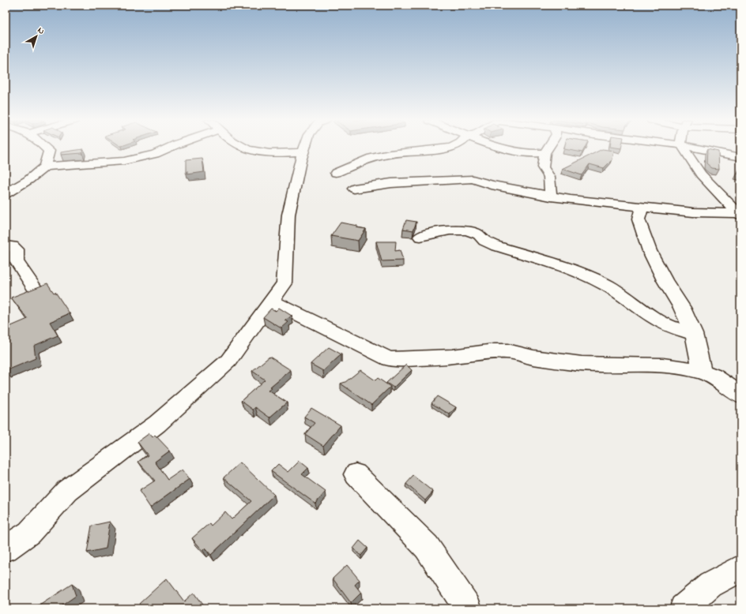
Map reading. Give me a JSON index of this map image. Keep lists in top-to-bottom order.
{
  "north": "top right"
}
